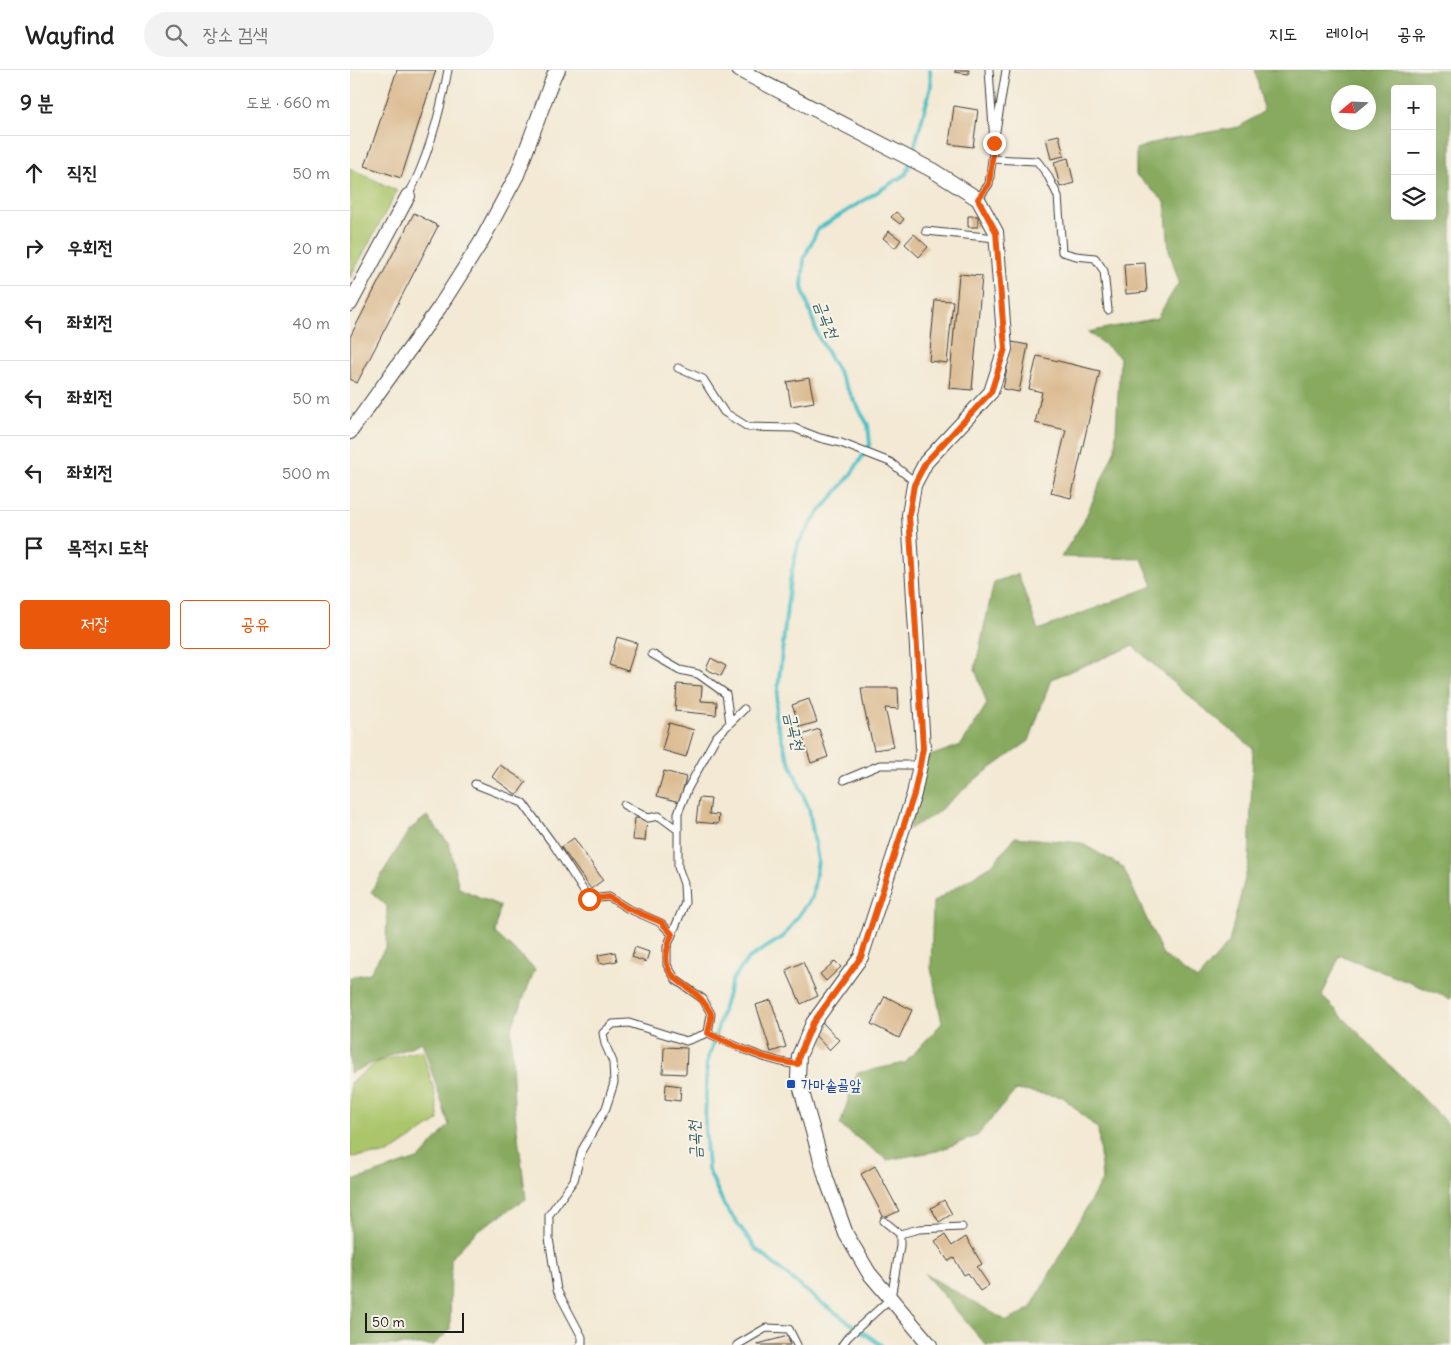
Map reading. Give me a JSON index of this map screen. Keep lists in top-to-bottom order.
{
  "water": ["금곡천"],
  "places": {
    "transit": ["가마솥골앞"]
  },
  "scale_bar": "50 m",
  "north": "left",
  "page": {
    "header": "Wayfind",
    "search": "장소 검색",
    "nav": ["지도", "레이어", "공유"],
    "heading": ["9 분", "도보 · 660 m"],
    "map_buttons": ["+", "−"],
    "list": [
      ["직진", "50 m"],
      ["우회전", "20 m"],
      ["좌회전", "40 m"],
      ["좌회전", "50 m"],
      ["좌회전", "500 m"],
      "목적지 도착"
    ],
    "buttons": ["저장", "공유"],
    "scale": "50 m"
  }
}
